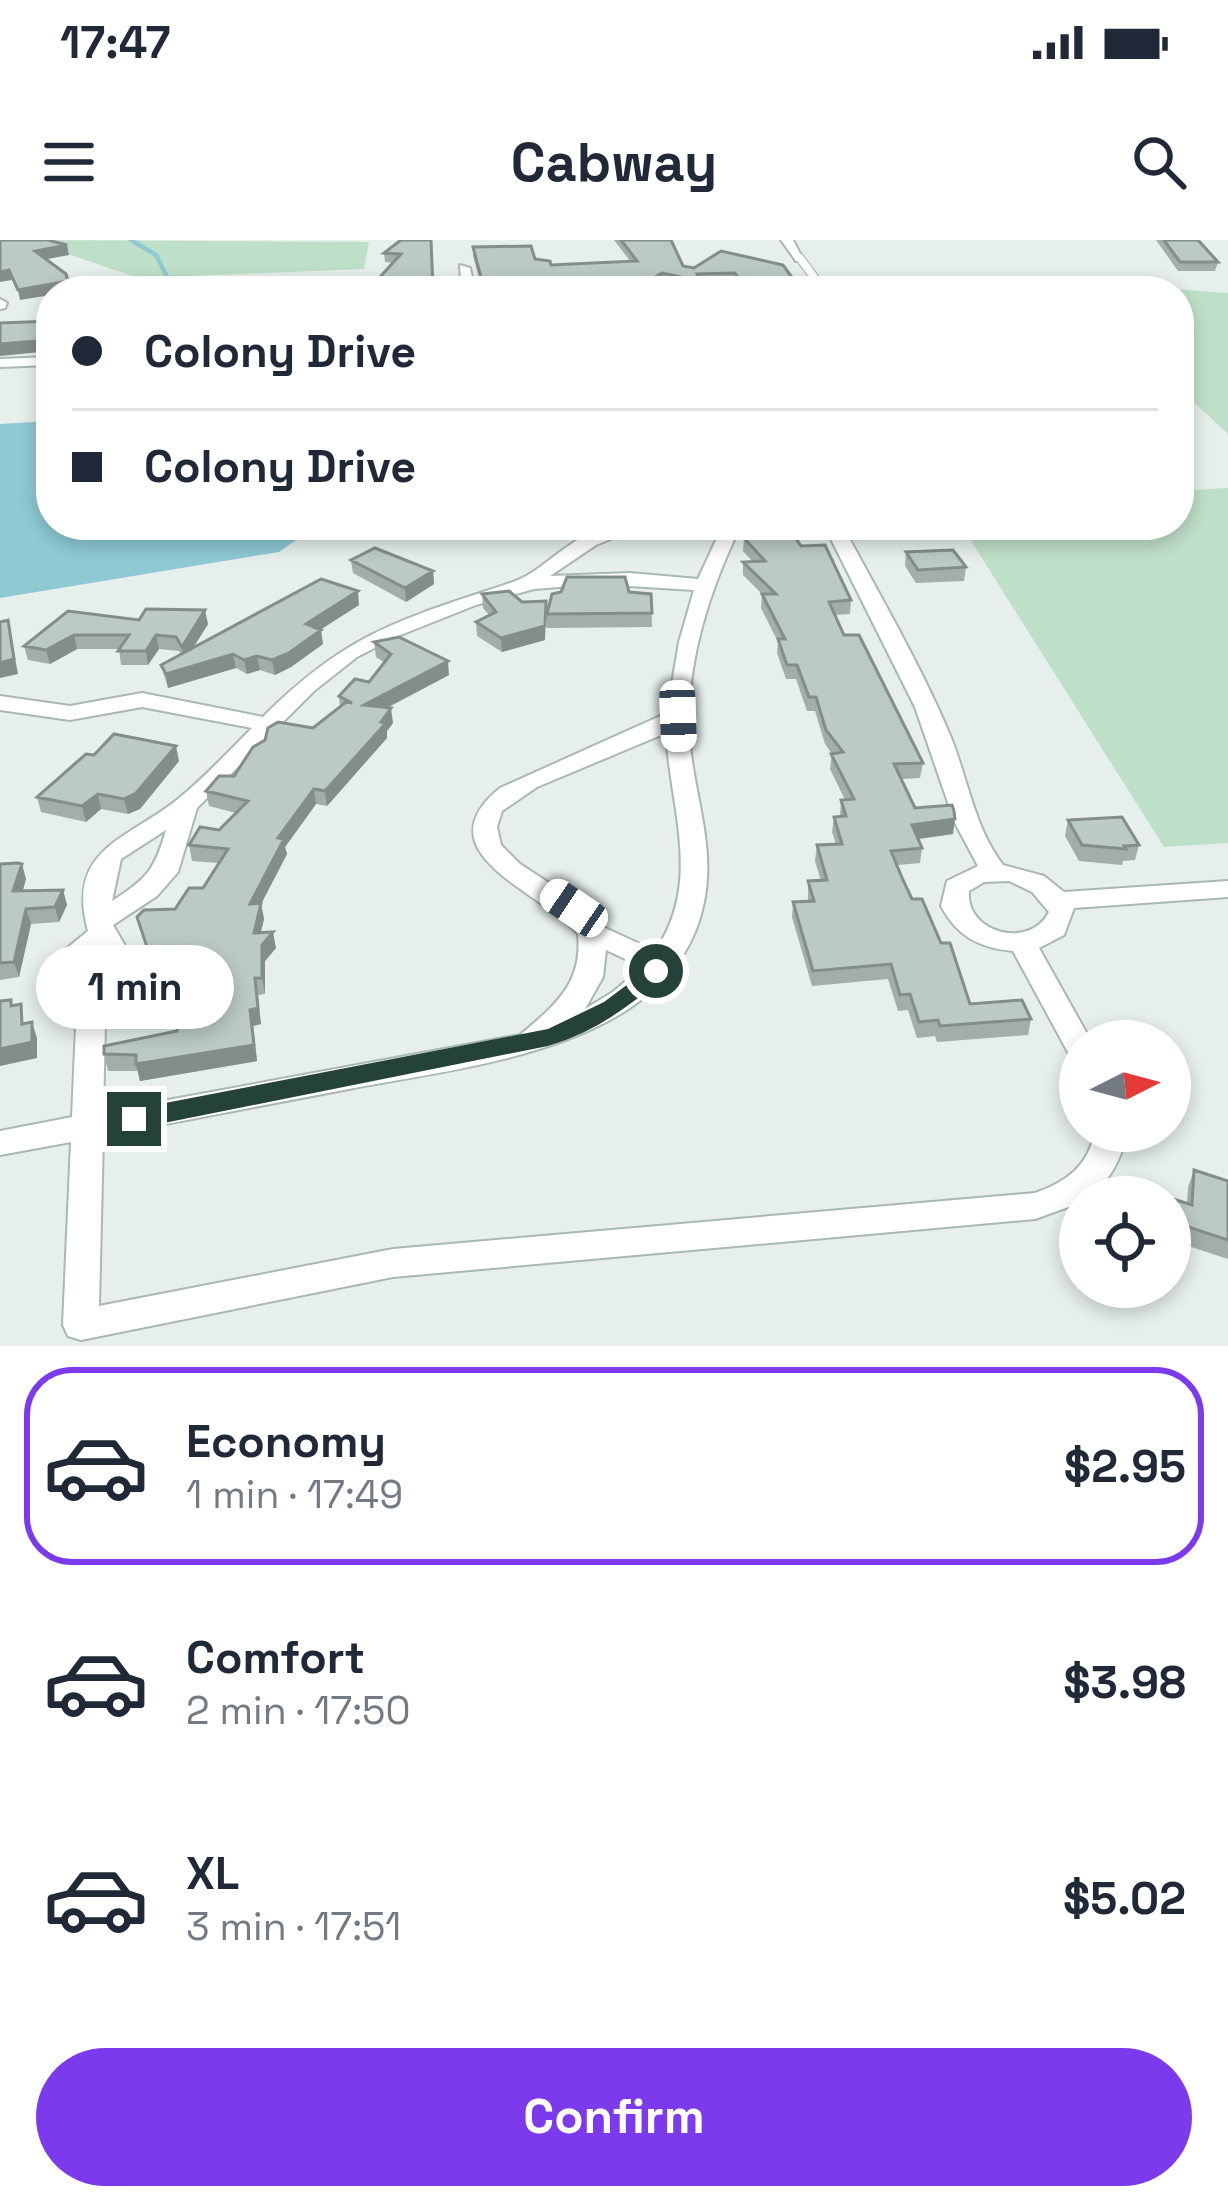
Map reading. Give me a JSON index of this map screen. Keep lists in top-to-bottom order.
{
  "north": "right",
  "page": {
    "status": "17:47",
    "header": "Cabway",
    "banner": ["Colony Drive", "Colony Drive"],
    "bubble": "1 min",
    "list": [
      {
        "name": "Economy",
        "note": "1 min · 17:49",
        "value": "$2.95"
      },
      {
        "name": "Comfort",
        "note": "2 min · 17:50",
        "value": "$3.98"
      },
      {
        "name": "XL",
        "note": "3 min · 17:51",
        "value": "$5.02"
      }
    ],
    "buttons": "Confirm"
  }
}
